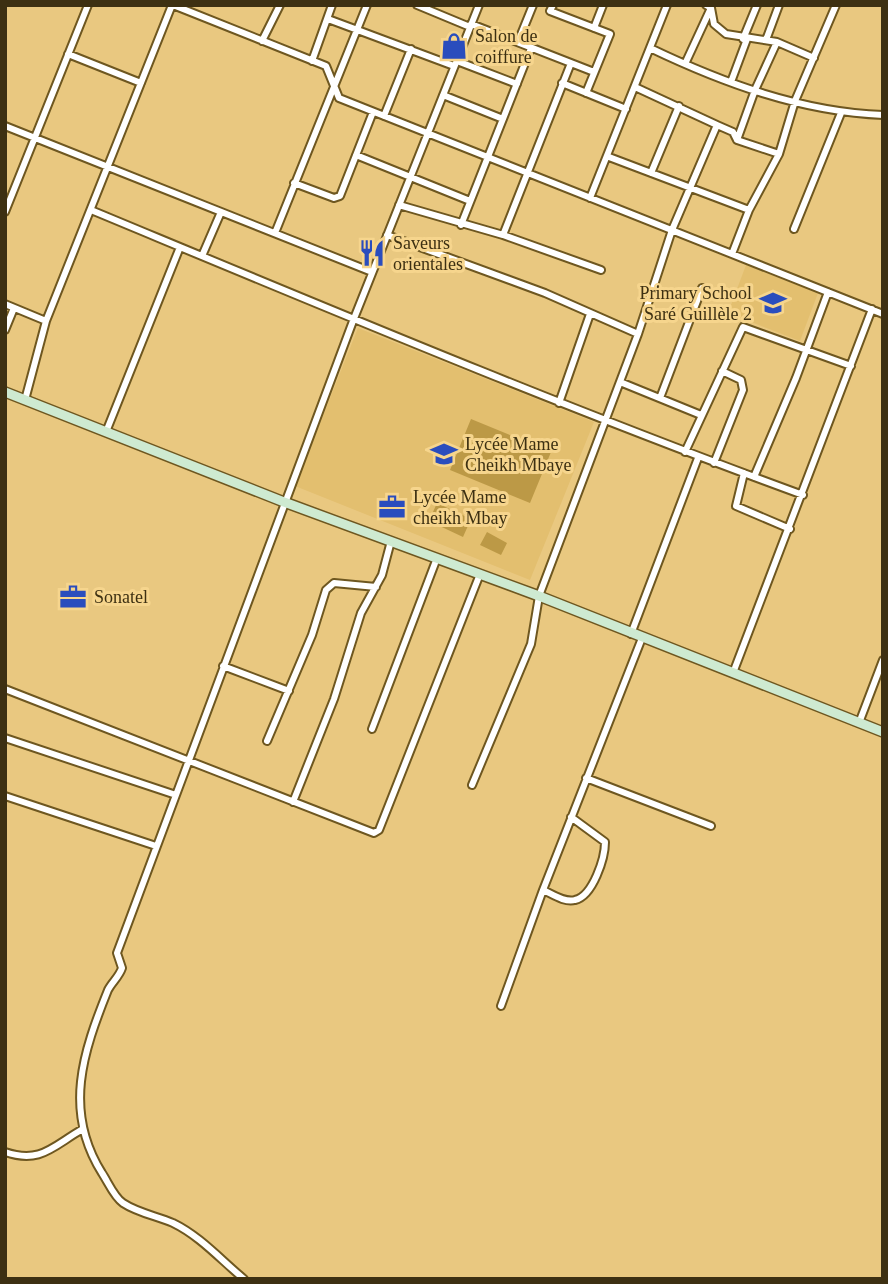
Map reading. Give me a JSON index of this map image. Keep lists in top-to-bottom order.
{
  "places": {
    "shop": ["Salon de coiffure"],
    "restaurant": ["Saveurs orientales"],
    "school or university": ["Primary School Saré Guillèle 2", "Lycée Mame Cheikh Mbaye"],
    "office": ["Lycée Mame cheikh Mbay", "Sonatel"]
  }
}
